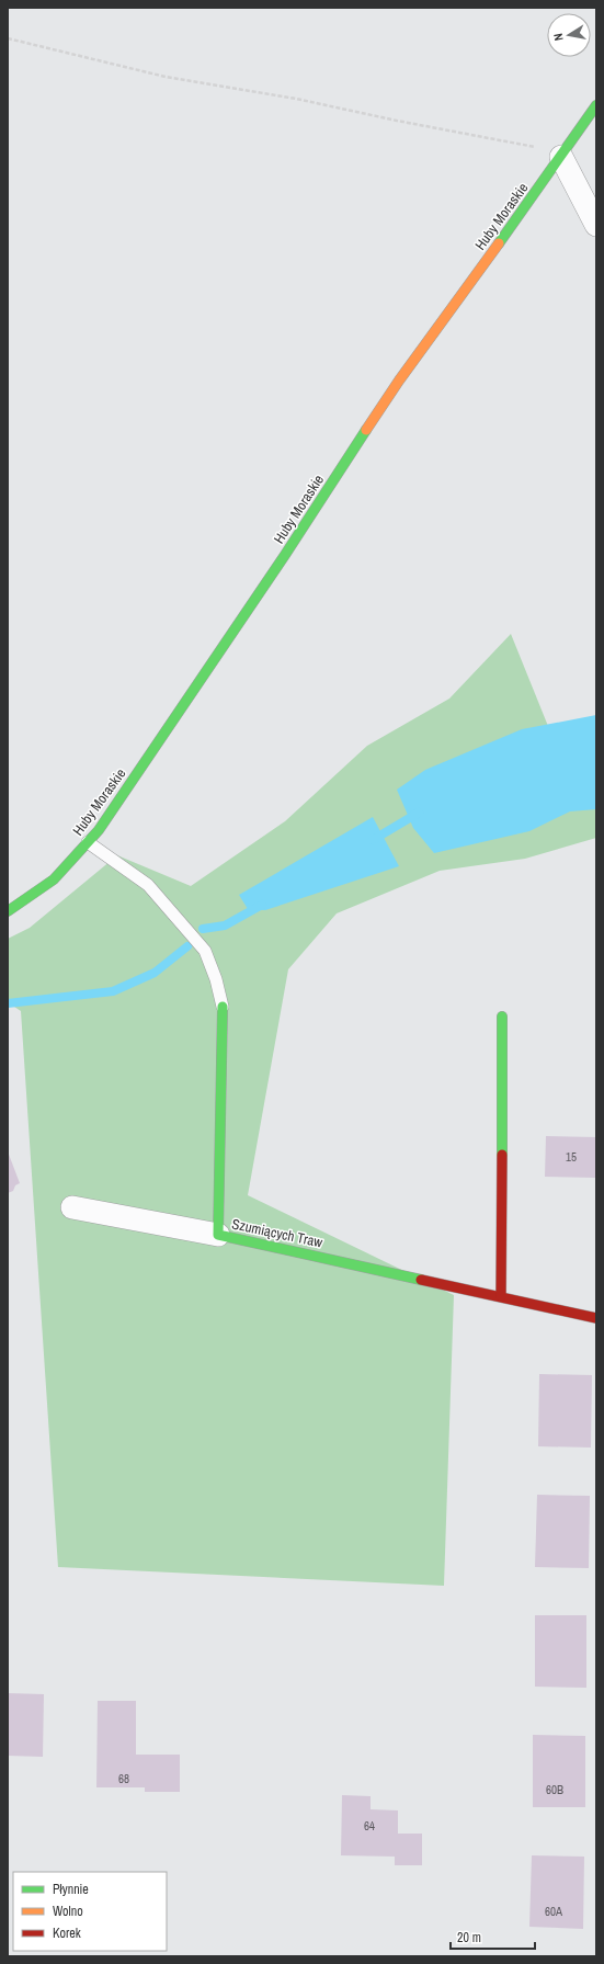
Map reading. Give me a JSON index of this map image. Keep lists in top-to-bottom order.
{
  "streets": {
    "street": ["Huby Moraskie", "Szumiących Traw"]
  },
  "house_numbers": [
    "15",
    "68",
    "60B",
    "64",
    "60A"
  ],
  "legend": ["Płynnie", "Wolno", "Korek"],
  "scale_bar": "20 m",
  "north": "left"
}
